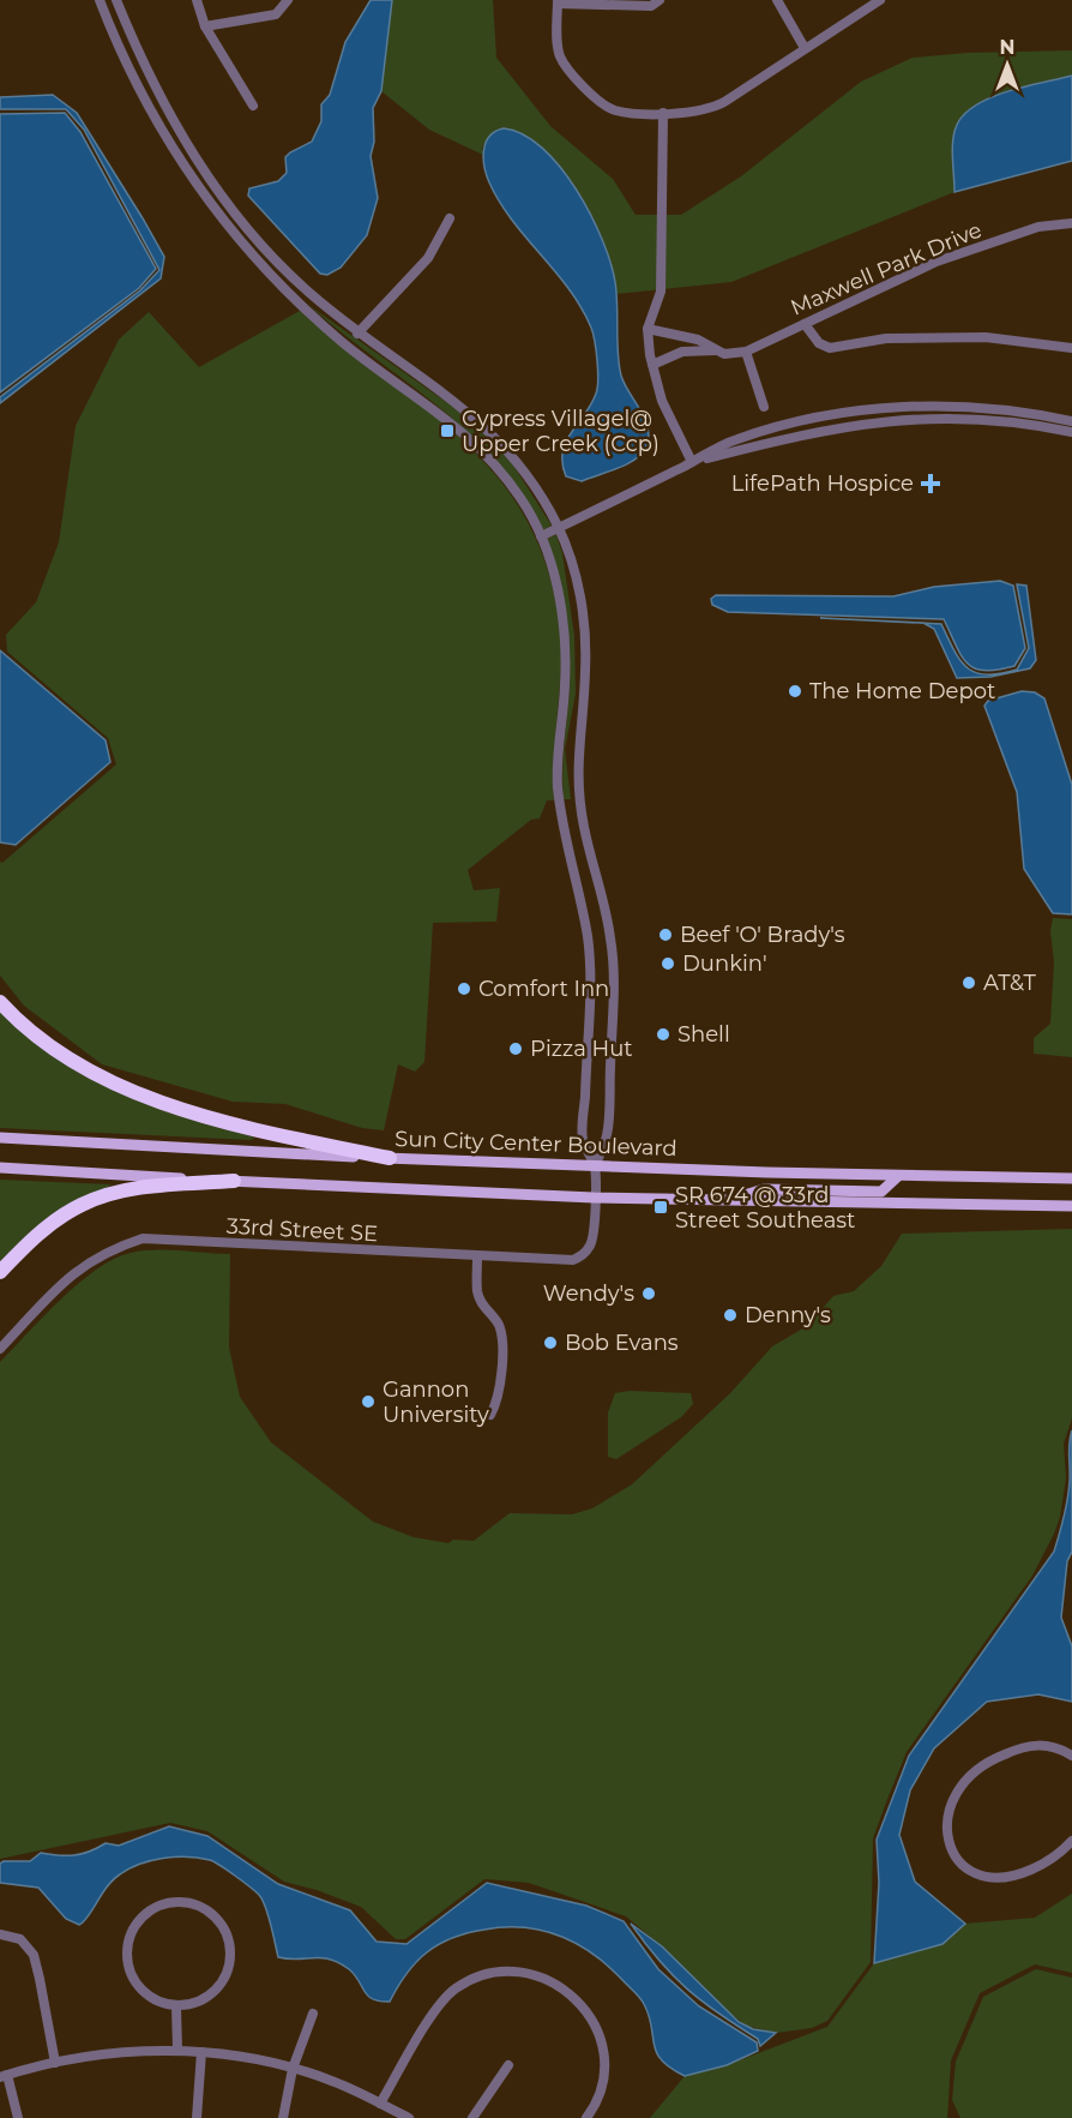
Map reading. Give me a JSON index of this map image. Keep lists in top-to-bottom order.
{
  "streets": {
    "main road": ["Sun City Center Boulevard"],
    "street": ["Maxwell Park Drive", "33rd Street SE"]
  },
  "crossings": [
    ["Sun City Center Boulevard", "33rd Street SE"]
  ],
  "places": {
    "transit": ["Cypress Villagel@ Upper Creek (Ccp)", "SR 674 @ 33rd Street Southeast"],
    "health": ["LifePath Hospice"],
    "other": [
      "The Home Depot",
      "Beef 'O' Brady's",
      "Dunkin'",
      "AT&T",
      "Comfort Inn",
      "Shell",
      "Pizza Hut",
      "Wendy's",
      "Denny's",
      "Bob Evans",
      "Gannon University"
    ]
  },
  "north": "top"
}
